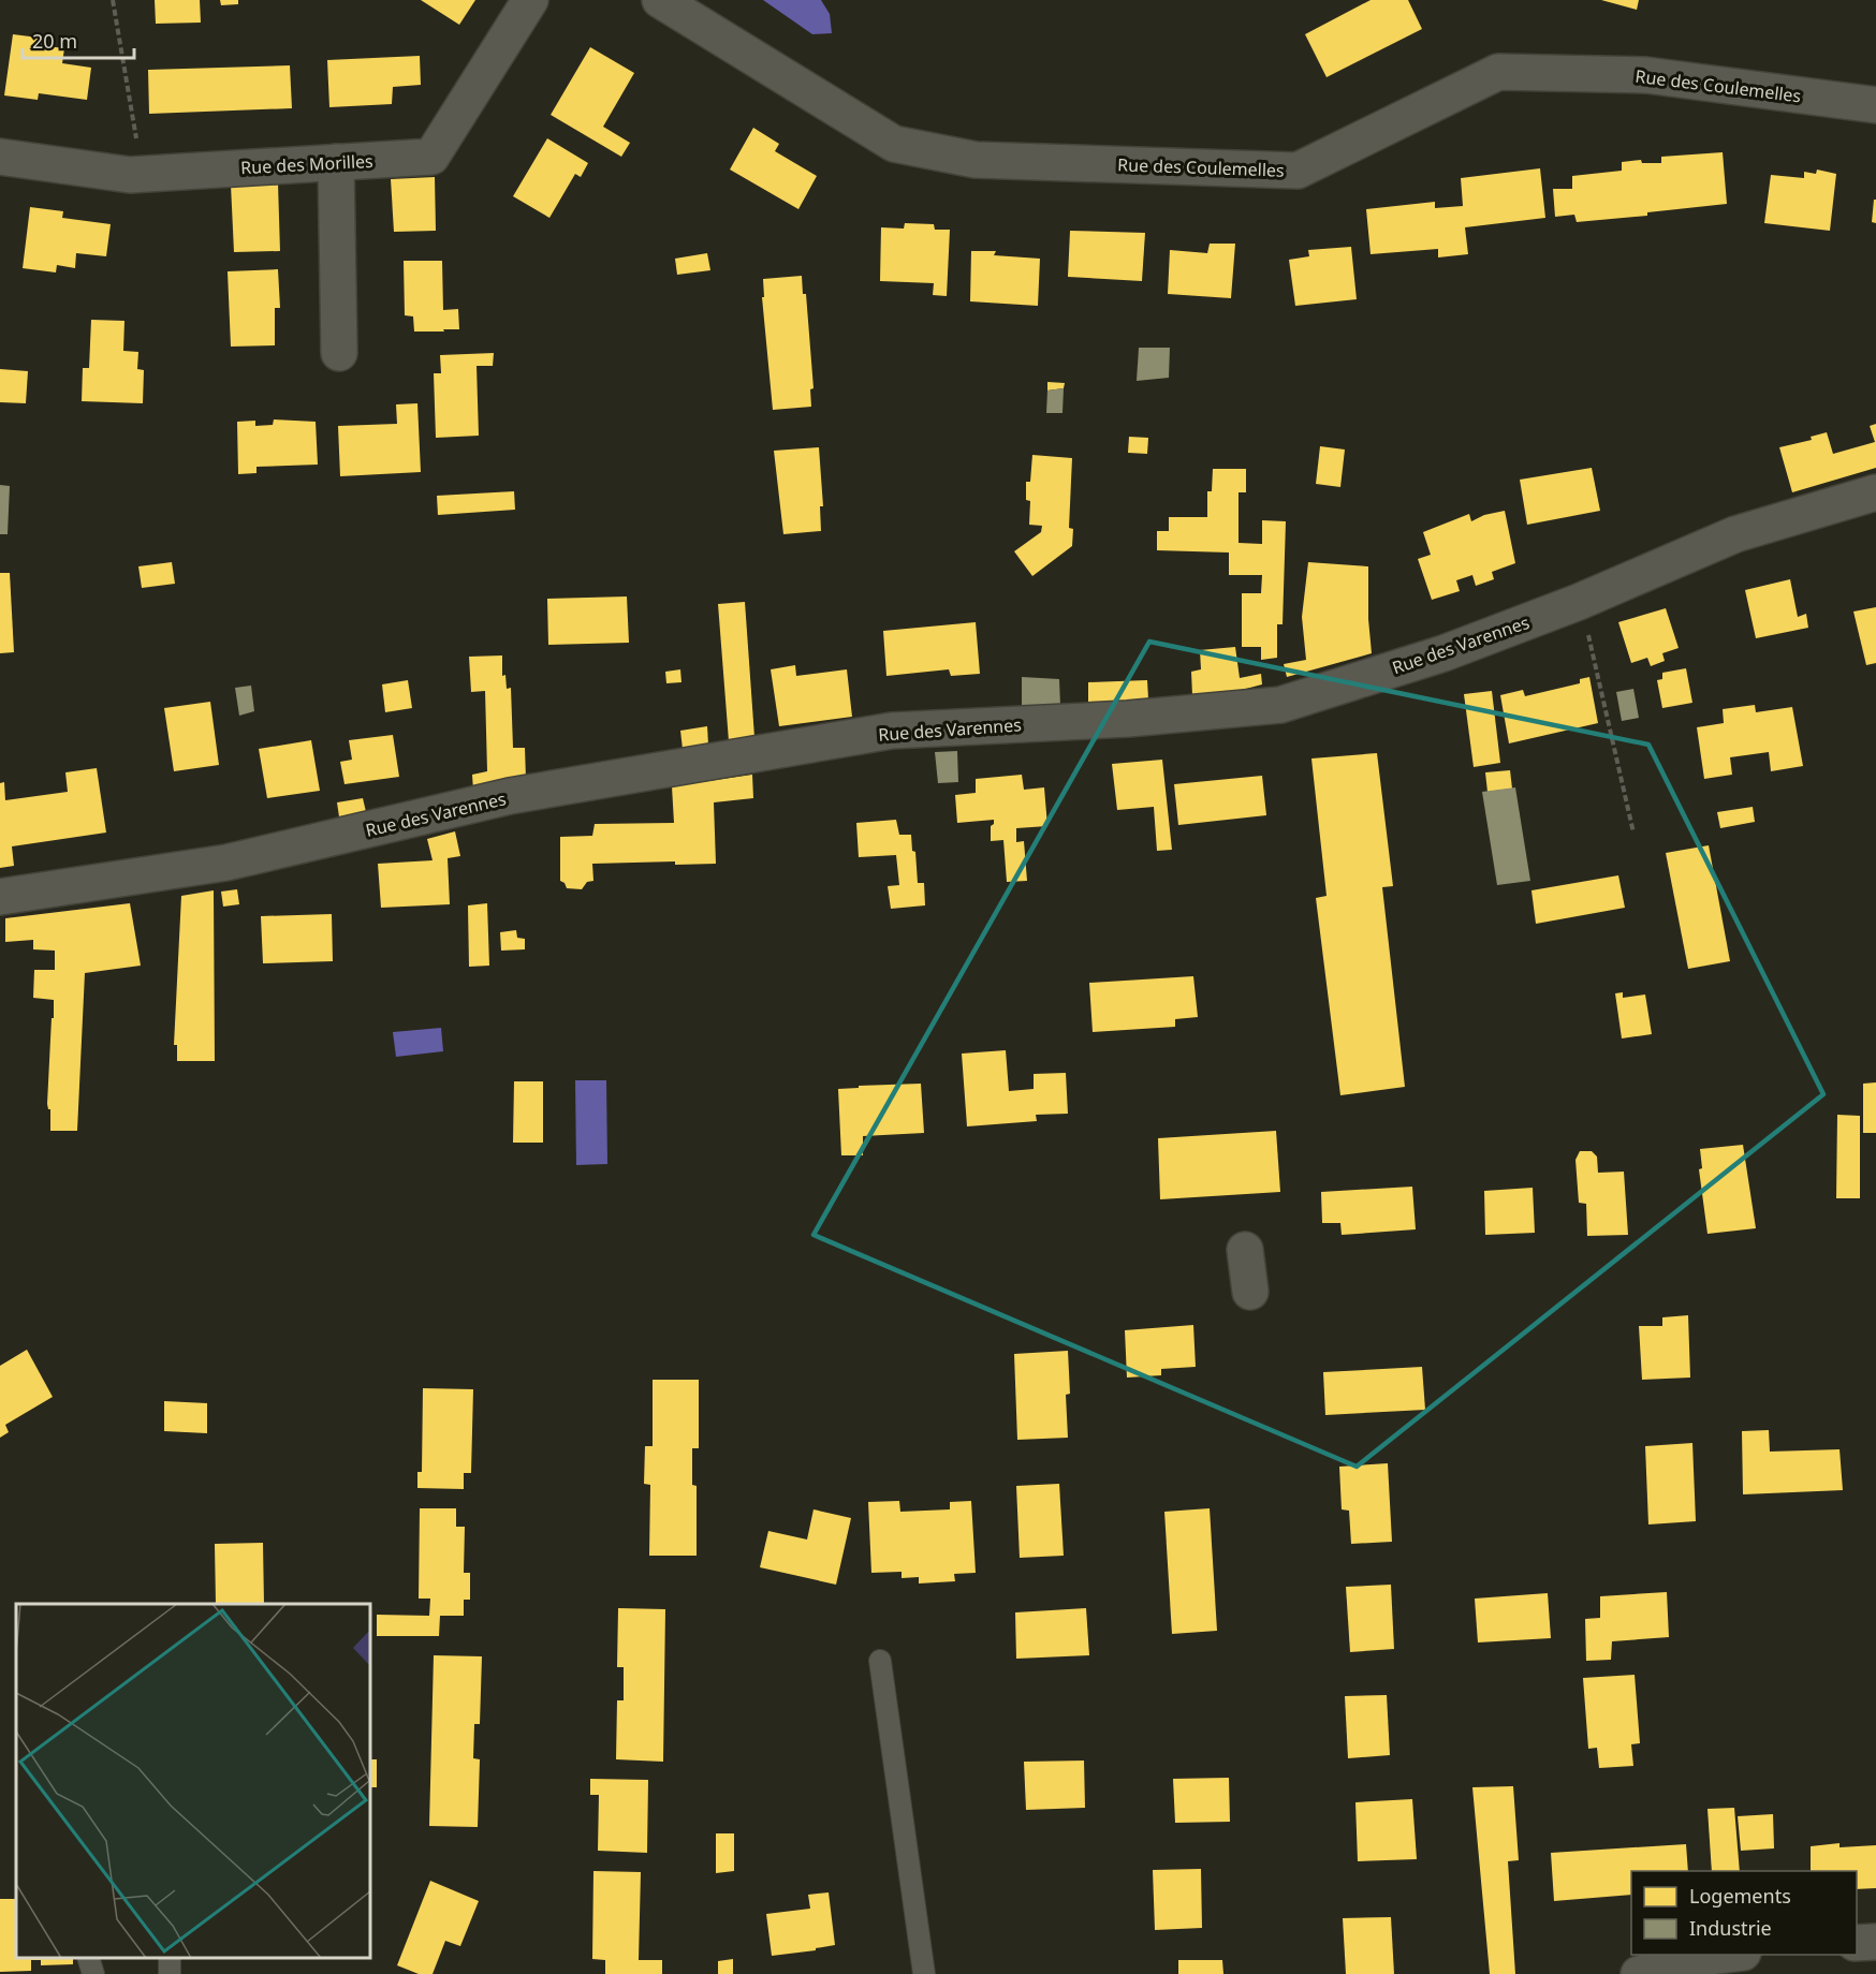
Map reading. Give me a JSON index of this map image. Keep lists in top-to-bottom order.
{
  "streets": {
    "street": ["Rue des Coulemelles", "Rue des Morilles", "Rue des Varennes"]
  },
  "legend": ["Logements", "Industrie"],
  "scale_bar": "20 m"
}
